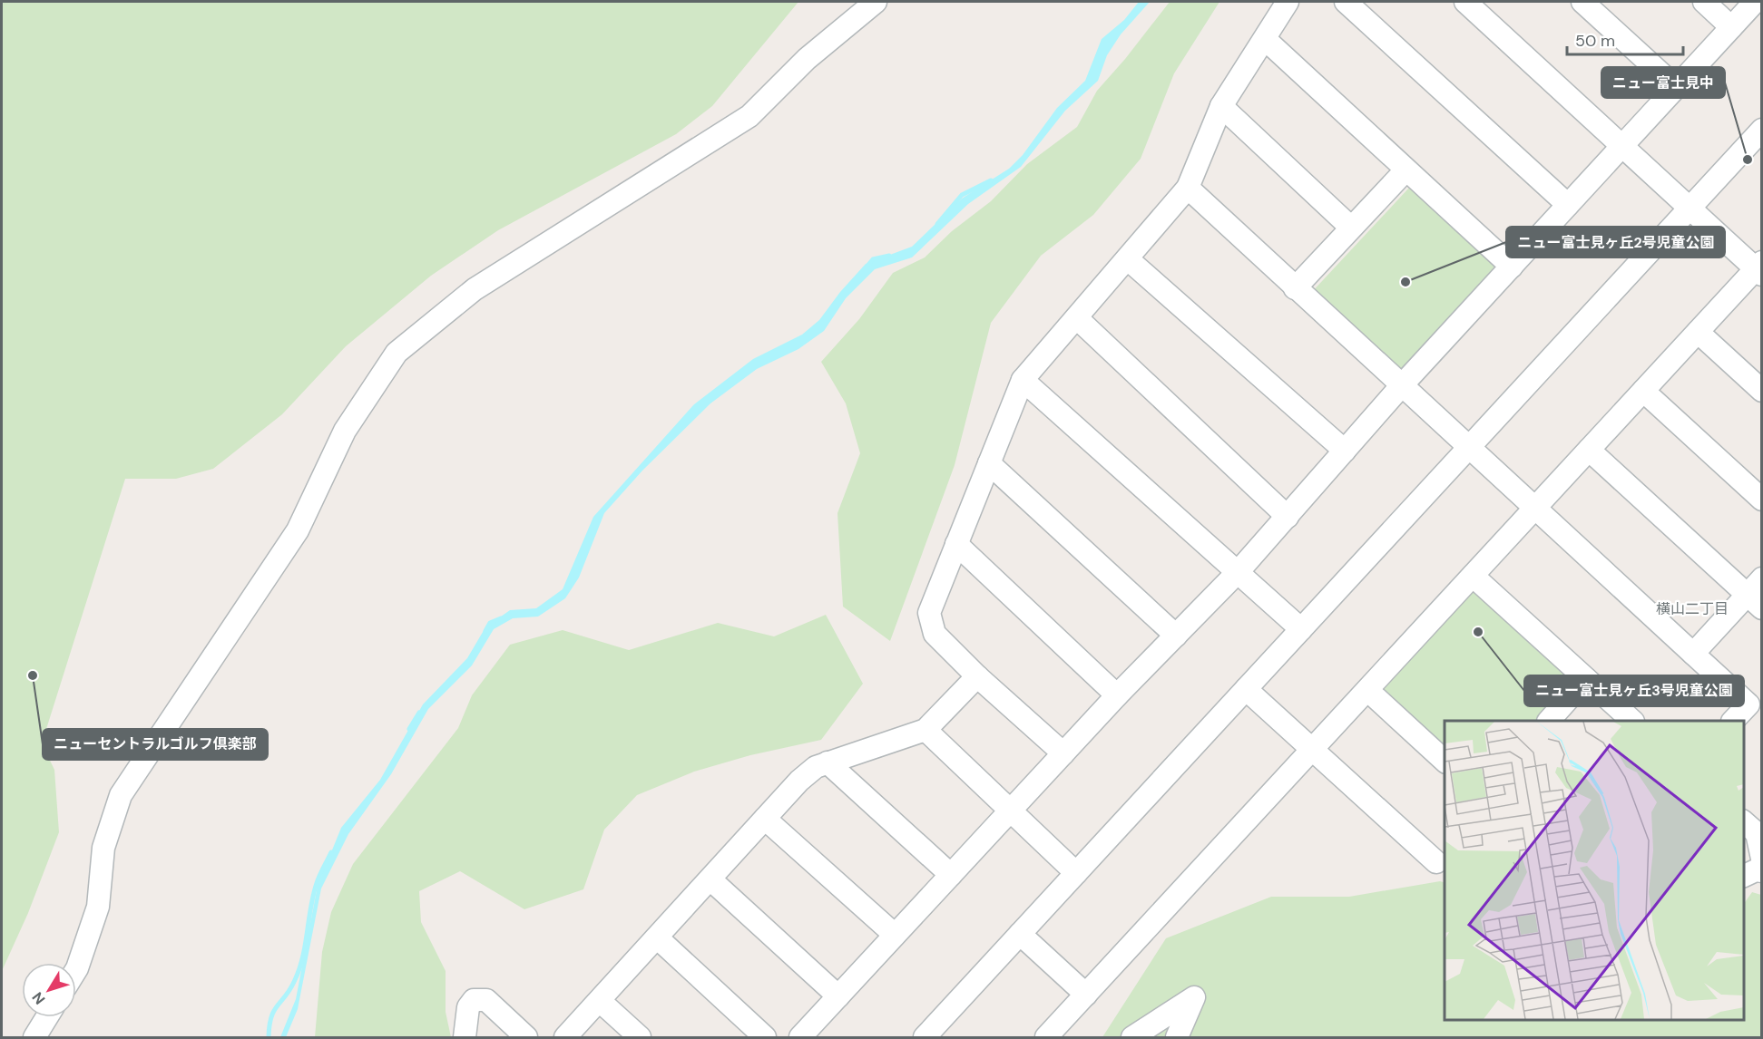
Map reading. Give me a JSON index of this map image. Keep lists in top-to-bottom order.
{
  "districts": ["横山二丁目"],
  "places": [
    "ニュー富士見中",
    "ニュー富士見ヶ丘2号児童公園",
    "ニュー富士見ヶ丘3号児童公園",
    "ニューセントラルゴルフ倶楽部"
  ],
  "scale_bar": "50 m",
  "north": "bottom left"
}
